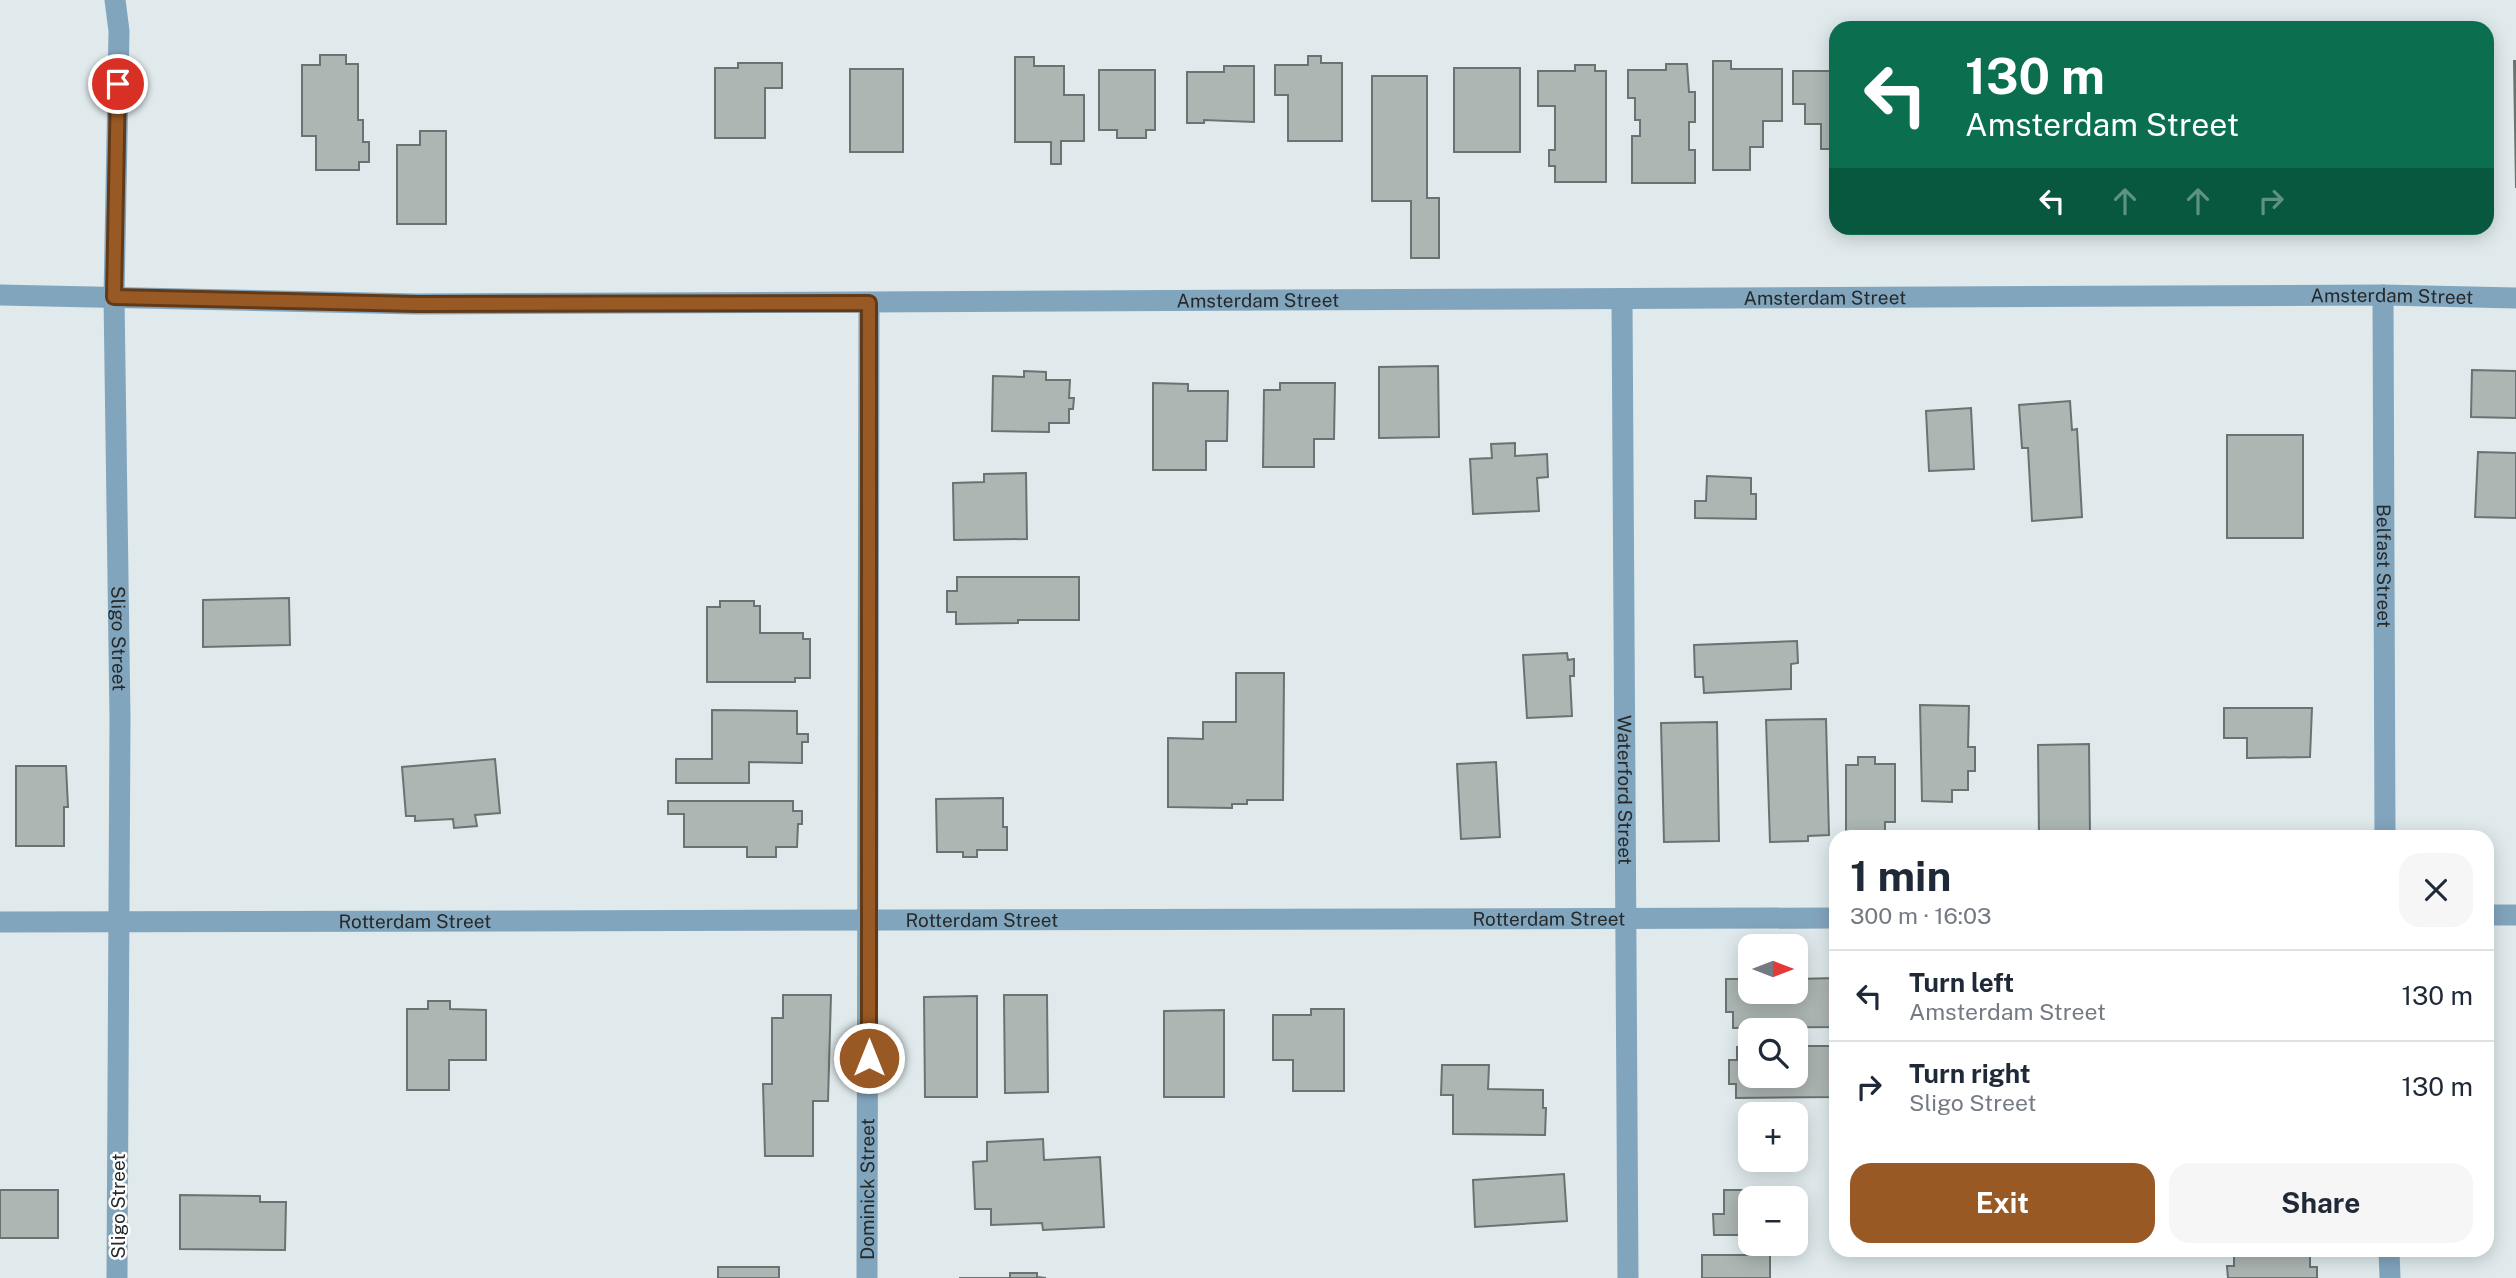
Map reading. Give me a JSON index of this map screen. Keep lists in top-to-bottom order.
{
  "streets": {
    "street": [
      "Amsterdam Street",
      "Belfast Street",
      "Sligo Street",
      "Waterford Street",
      "Rotterdam Street",
      "Dominick Street"
    ]
  },
  "crossings": [
    ["Amsterdam Street", "Belfast Street"],
    ["Amsterdam Street", "Sligo Street"],
    ["Amsterdam Street", "Waterford Street"],
    ["Amsterdam Street", "Dominick Street"],
    ["Sligo Street", "Rotterdam Street"],
    ["Waterford Street", "Rotterdam Street"],
    ["Rotterdam Street", "Dominick Street"]
  ],
  "north": "right",
  "page": {
    "turn": ["130 m", "Amsterdam Street"],
    "heading": ["1 min", "300 m · 16:03"],
    "map_buttons": ["+", "−"],
    "list": [
      {
        "name": "Turn left",
        "note": "Amsterdam Street",
        "value": "130 m"
      },
      {
        "name": "Turn right",
        "note": "Sligo Street",
        "value": "130 m"
      }
    ],
    "buttons": ["Exit", "Share"]
  }
}
